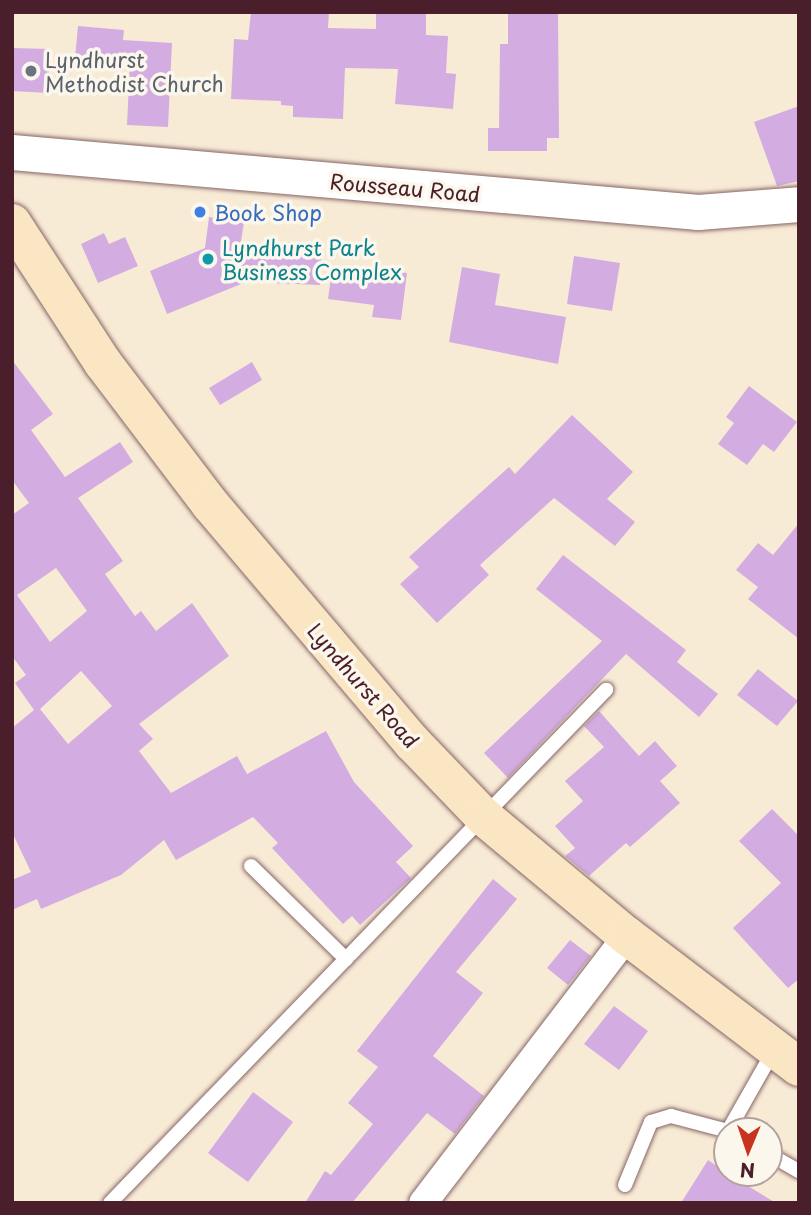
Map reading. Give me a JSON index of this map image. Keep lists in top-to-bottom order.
{
  "streets": {
    "main road": ["Lyndhurst Road"],
    "street": ["Rousseau Road"]
  },
  "places": ["Lyndhurst Methodist Church", "Book Shop", "Lyndhurst Park Business Complex"],
  "north": "bottom"
}
